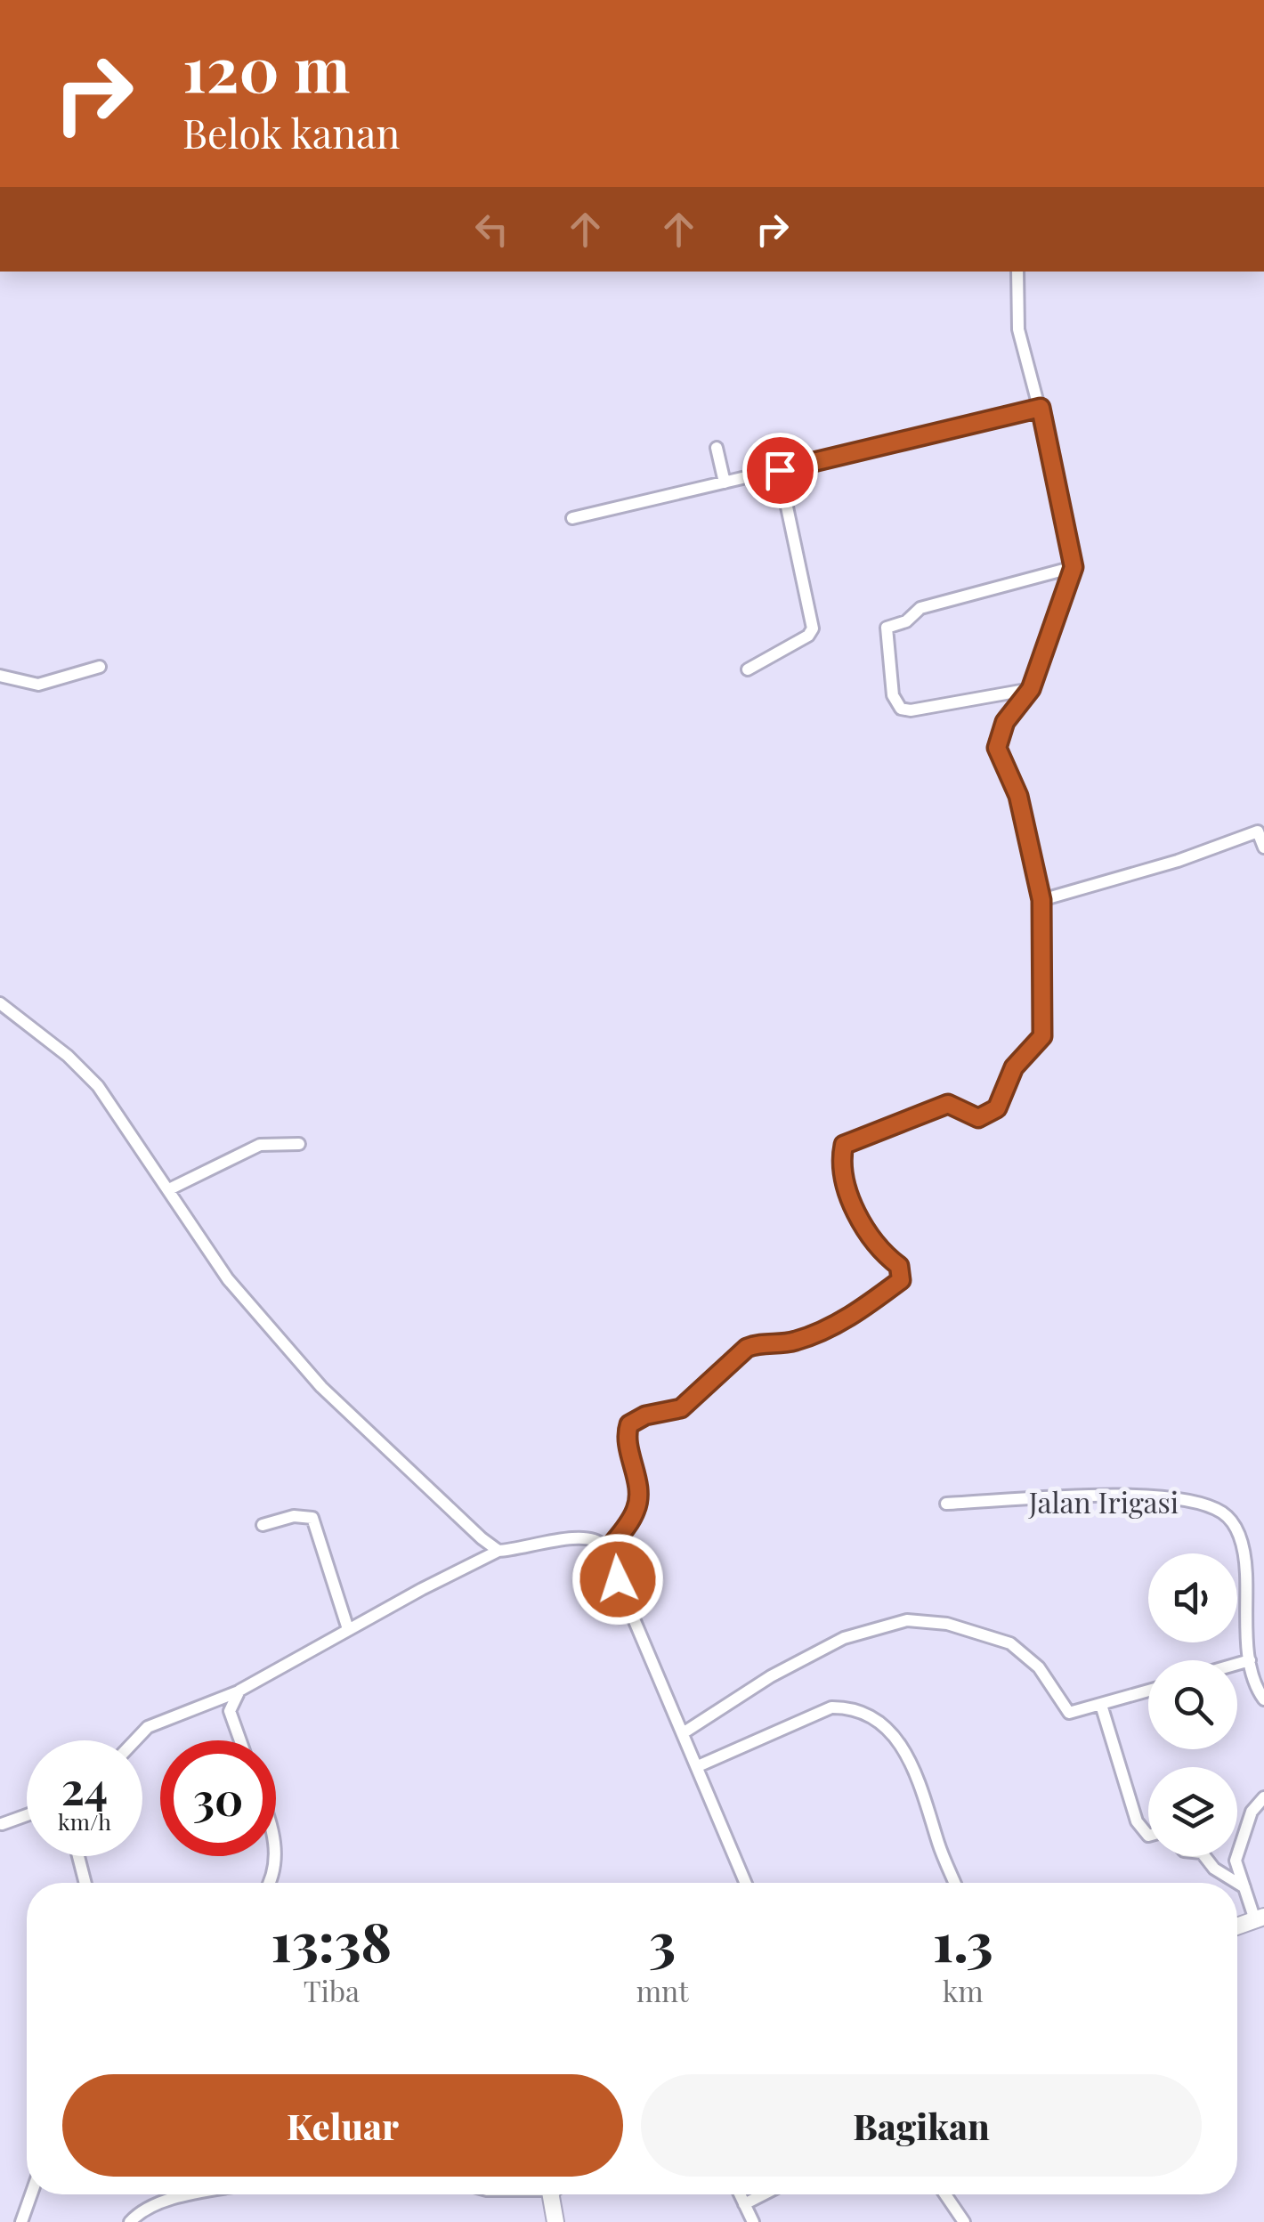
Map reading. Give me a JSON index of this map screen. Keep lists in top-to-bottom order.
{
  "streets": {
    "street": ["Jalan Irigasi"]
  },
  "page": {
    "turn": ["120 m", "Belok kanan"],
    "speed": "24 km/h",
    "limit": "30",
    "eta": [
      "13:38",
      "Tiba",
      "3",
      "mnt",
      "1.3",
      "km"
    ],
    "buttons": ["Keluar", "Bagikan"]
  }
}
